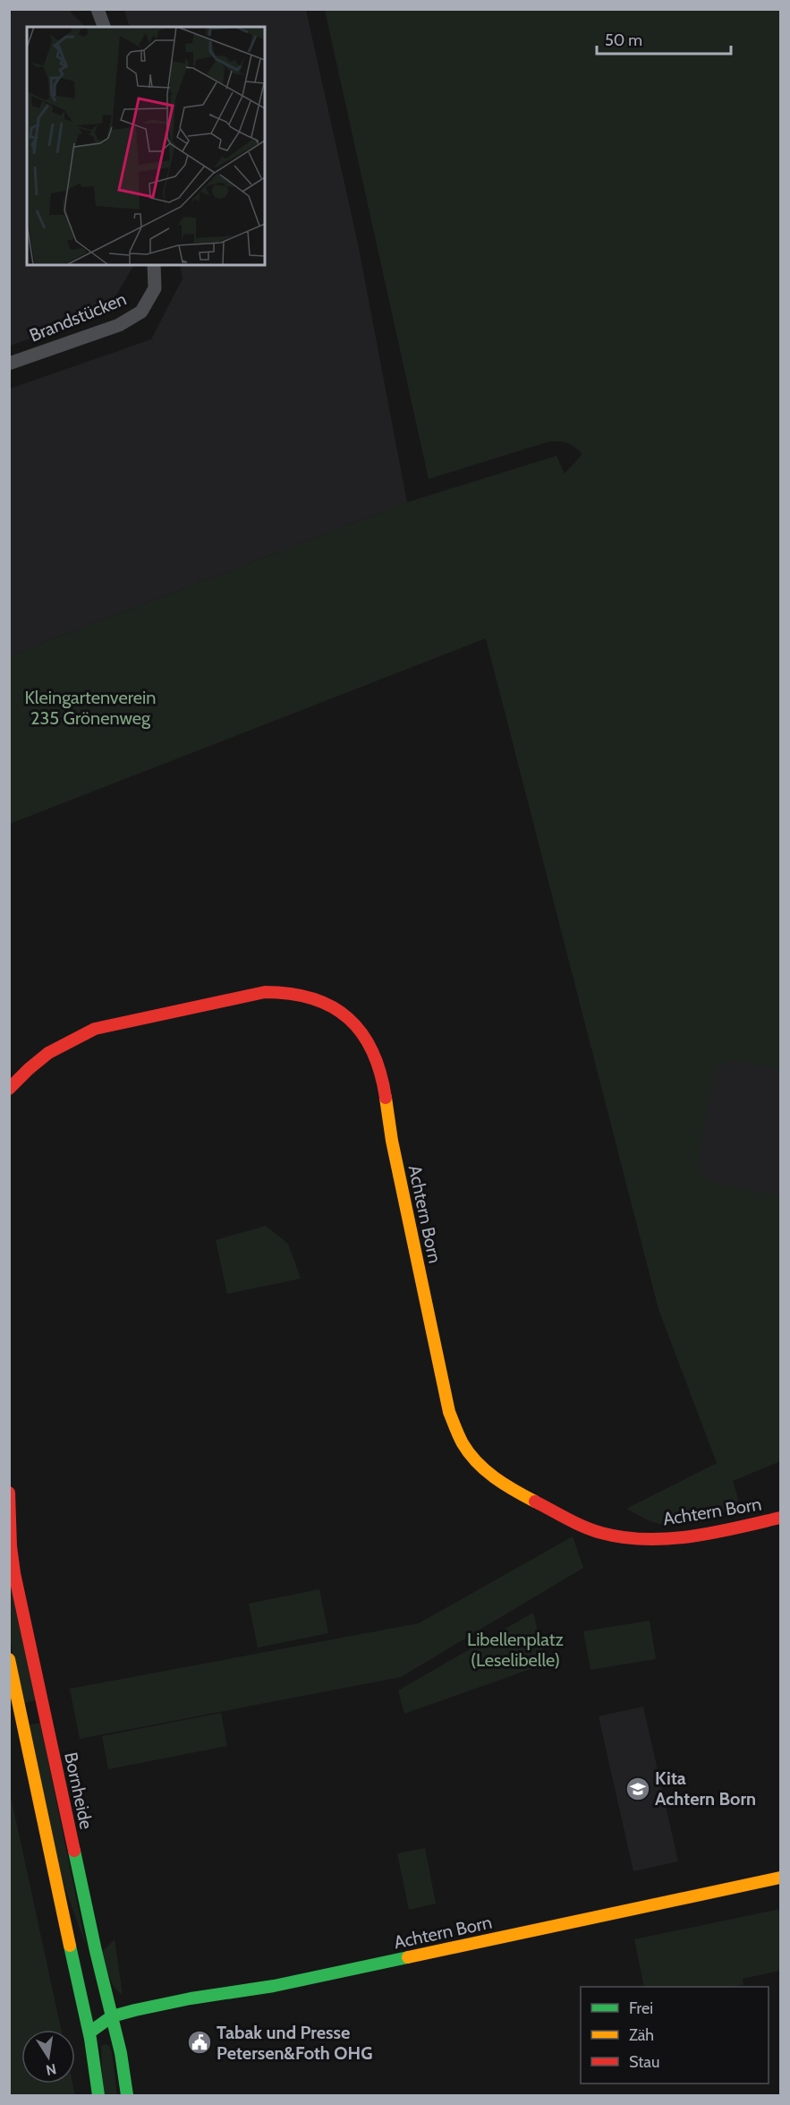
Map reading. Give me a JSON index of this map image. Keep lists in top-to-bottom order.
{
  "streets": {
    "street": ["Brandstücken", "Achtern Born", "Bornheide"]
  },
  "crossings": [
    ["Achtern Born", "Bornheide"]
  ],
  "parks": ["Kleingartenverein 235 Grönenweg", "Libellenplatz (Leselibelle)"],
  "places": {
    "school or university": ["Kita Achtern Born"],
    "public building": ["Tabak und Presse Petersen&Foth OHG"]
  },
  "legend": ["Frei", "Zäh", "Stau"],
  "scale_bar": "50 m",
  "north": "bottom"
}
